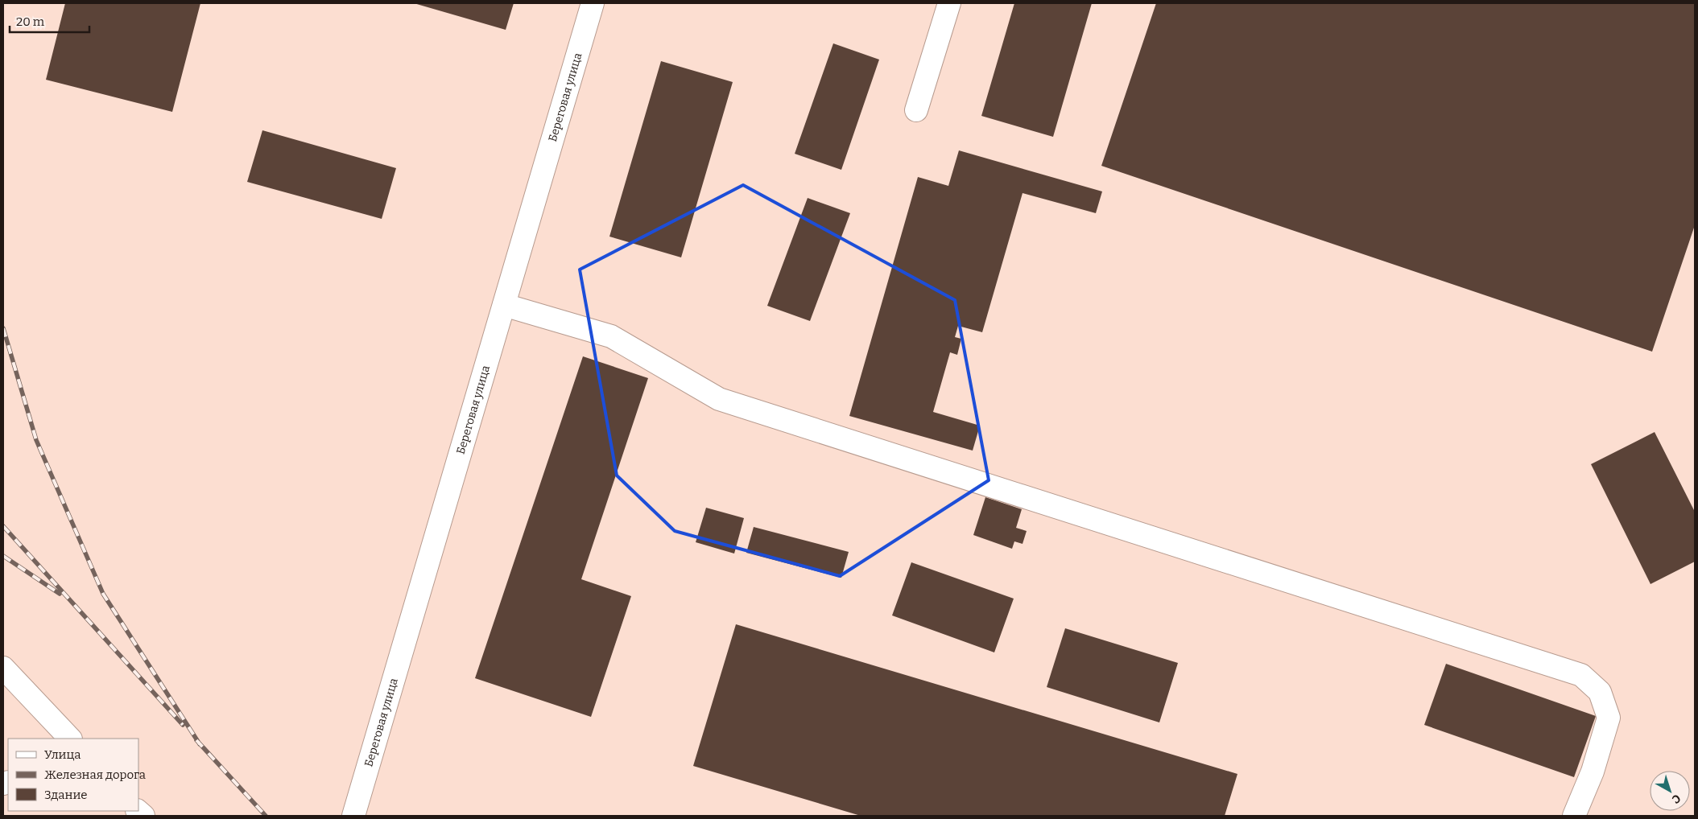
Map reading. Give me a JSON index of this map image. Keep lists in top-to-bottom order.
{
  "streets": {
    "street": ["Береговая улица"]
  },
  "legend": ["Улица", "Железная дорога", "Здание"],
  "scale_bar": "20 m",
  "north": "bottom right"
}
